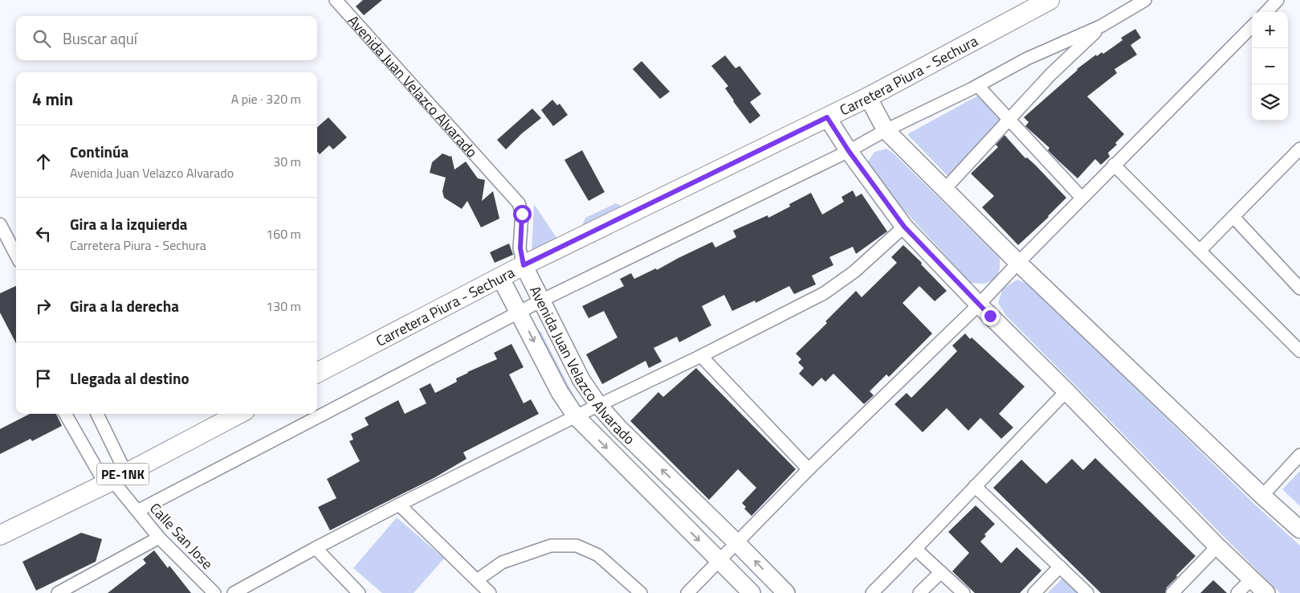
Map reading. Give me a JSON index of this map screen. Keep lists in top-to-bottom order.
{
  "streets": {
    "main road": ["Carretera Piura - Sechura", "PE-1NK"],
    "street": ["Avenida Juan Velazco Alvarado", "Calle San Jose"]
  },
  "crossings": [
    ["Carretera Piura - Sechura", "Avenida Juan Velazco Alvarado"],
    ["PE-1NK", "Calle San Jose"]
  ],
  "page": {
    "map_buttons": ["+", "−"],
    "search": "Buscar aquí",
    "heading": ["4 min", "A pie · 320 m"],
    "list": [
      ["Continúa", "Avenida Juan Velazco Alvarado", "30 m"],
      ["Gira a la izquierda", "Carretera Piura - Sechura", "160 m"],
      ["Gira a la derecha", "130 m"],
      "Llegada al destino"
    ]
  }
}
